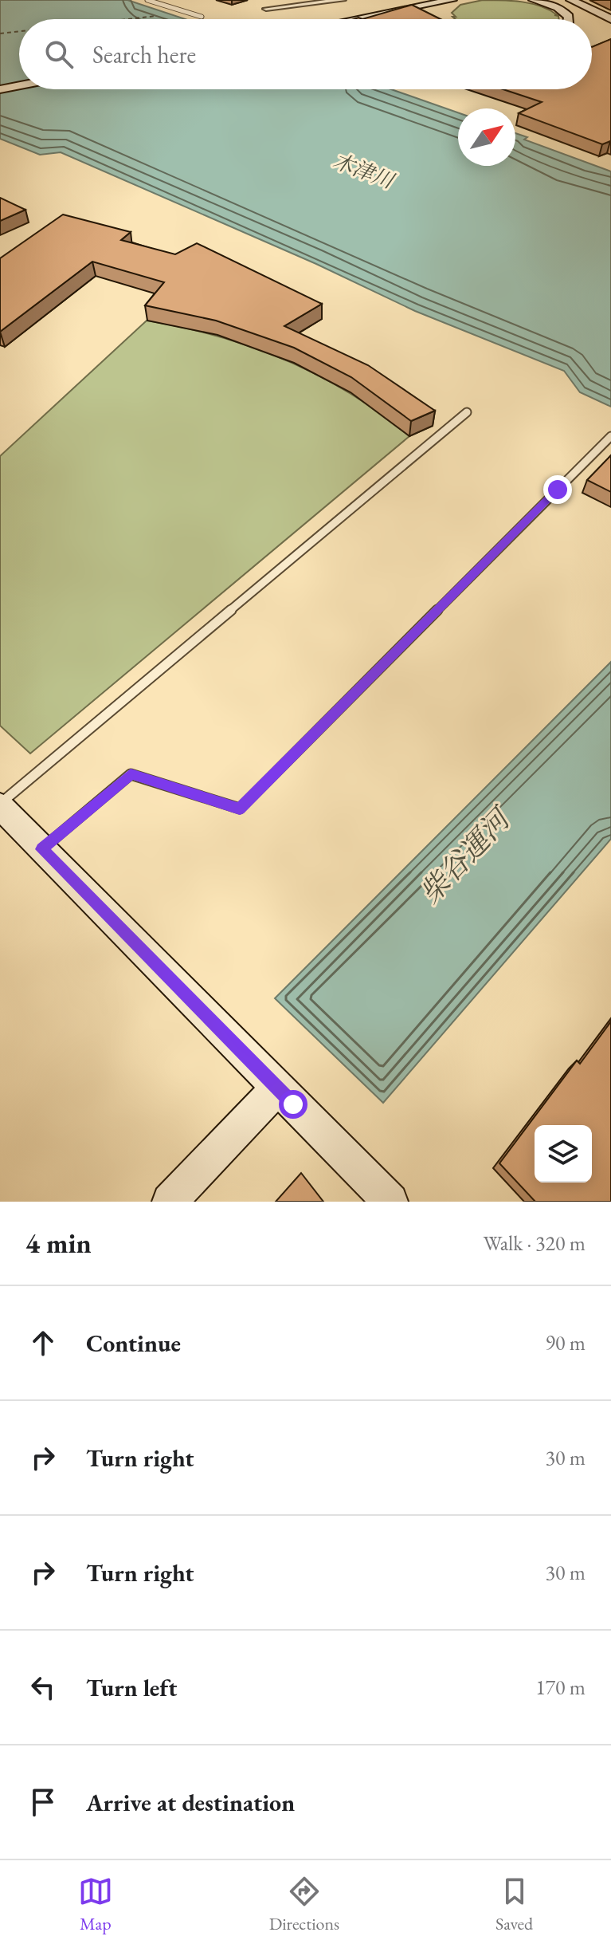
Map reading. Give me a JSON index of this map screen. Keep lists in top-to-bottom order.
{
  "water": ["木津川", "柴谷運河"],
  "north": "top right",
  "page": {
    "search": "Search here",
    "heading": ["4 min", "Walk · 320 m"],
    "list": [
      ["Continue", "90 m"],
      ["Turn right", "30 m"],
      ["Turn right", "30 m"],
      ["Turn left", "170 m"],
      "Arrive at destination"
    ],
    "nav": ["Map", "Directions", "Saved"]
  }
}
